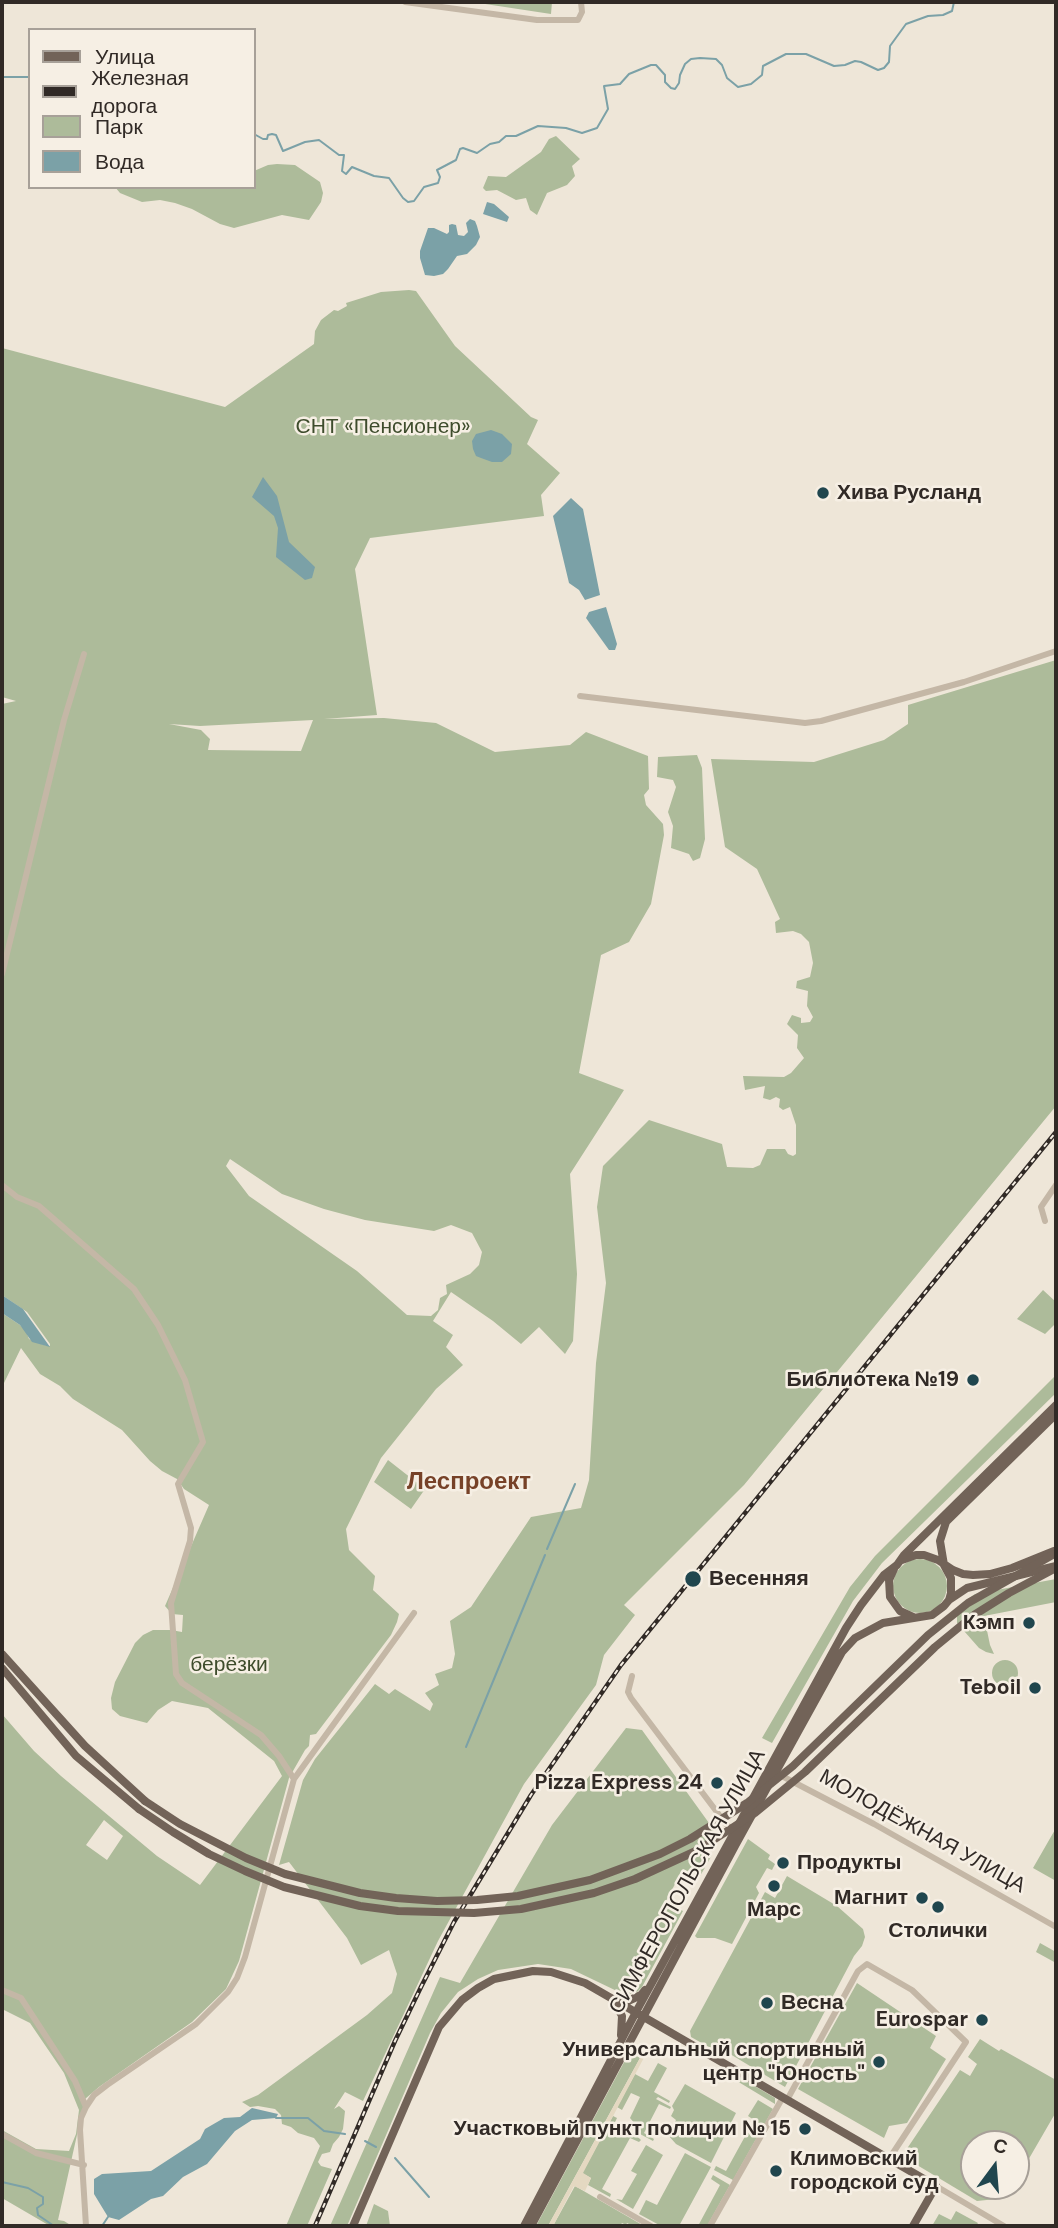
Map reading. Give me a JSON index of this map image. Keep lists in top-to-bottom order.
{
  "streets": {
    "main road": ["СИМФЕРОПОЛЬСКАЯ УЛИЦА"],
    "street": ["МОЛОДЁЖНАЯ УЛИЦА"]
  },
  "crossings": [
    ["МОЛОДЁЖНАЯ УЛИЦА", "СИМФЕРОПОЛЬСКАЯ УЛИЦА"]
  ],
  "districts": ["Леспроект"],
  "parks": ["СНТ «Пенсионер»", "берёзки"],
  "places": [
    "Хива Русланд",
    "Библиотека №19",
    "Весенняя",
    "Кэмп",
    "Teboil",
    "Pizza Express 24",
    "Продукты",
    "Марс",
    "Магнит",
    "Столички",
    "Весна",
    "Eurospar",
    "Универсальный спортивный центр \"Юность\"",
    "Участковый пункт полиции № 15",
    "Климовский городской суд"
  ],
  "legend": [
    "Улица",
    "Железная дорога",
    "Парк",
    "Вода"
  ],
  "north": "top"
}
